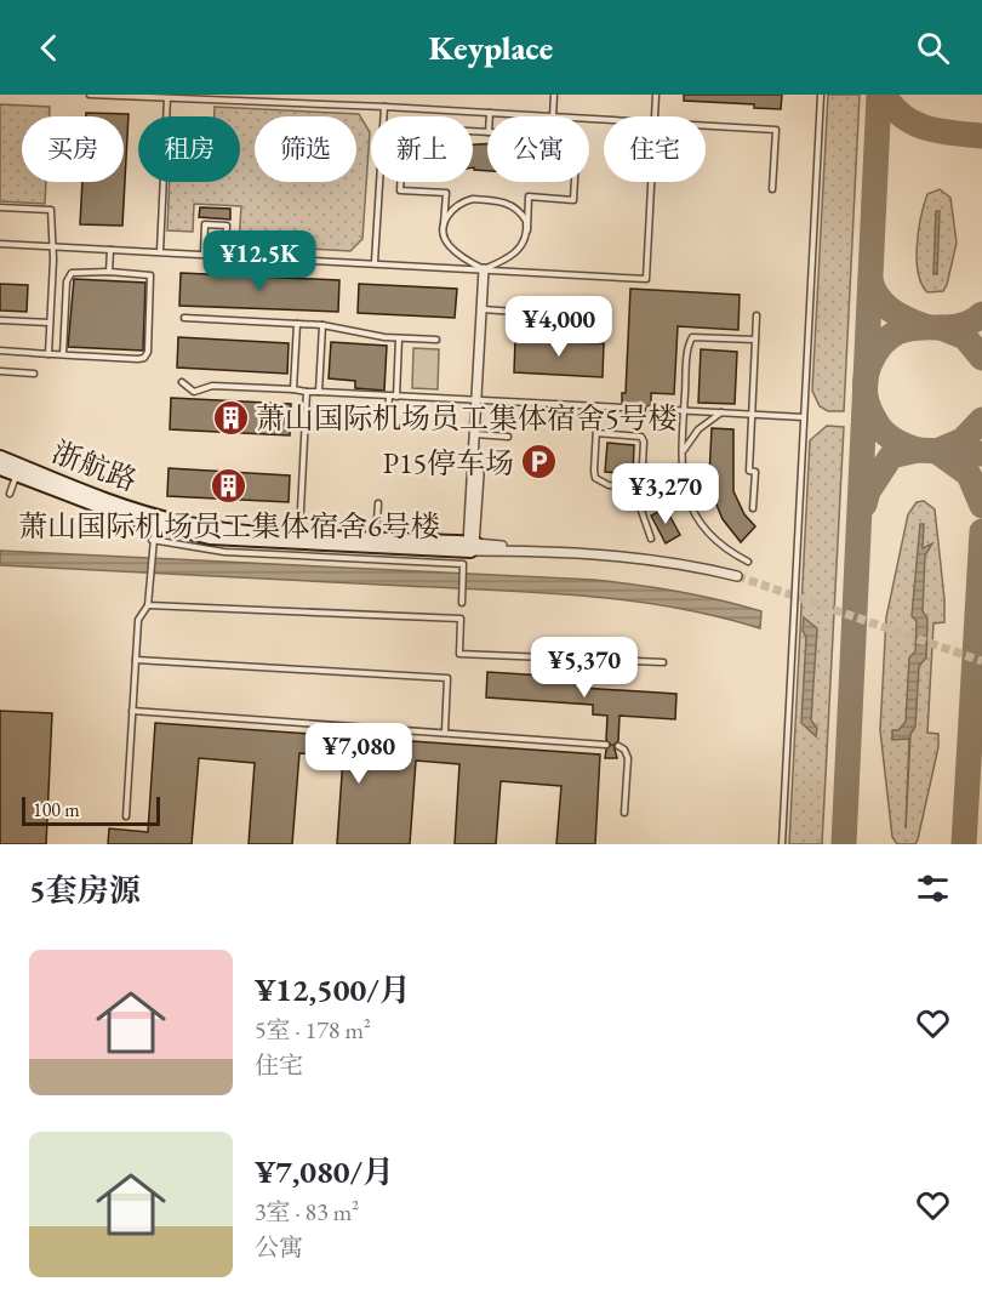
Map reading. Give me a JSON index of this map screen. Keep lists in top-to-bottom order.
{
  "streets": {
    "street": ["浙航路"]
  },
  "places": {
    "building": ["萧山国际机场员工集体宿舍5号楼", "萧山国际机场员工集体宿舍6号楼"],
    "parking": ["P15停车场"]
  },
  "scale_bar": "100 m",
  "page": {
    "header": "Keyplace",
    "chip": [
      "买房",
      "租房",
      "筛选",
      "新上",
      "公寓",
      "住宅"
    ],
    "price": [
      "¥12.5K",
      "¥4,000",
      "¥3,270",
      "¥5,370",
      "¥7,080"
    ],
    "scale": "100 m",
    "heading": "5套房源",
    "list": [
      {
        "name": "¥12,500/月",
        "note": "5室 · 178 m² · 住宅"
      },
      {
        "name": "¥7,080/月",
        "note": "3室 · 83 m² · 公寓"
      }
    ]
  }
}
